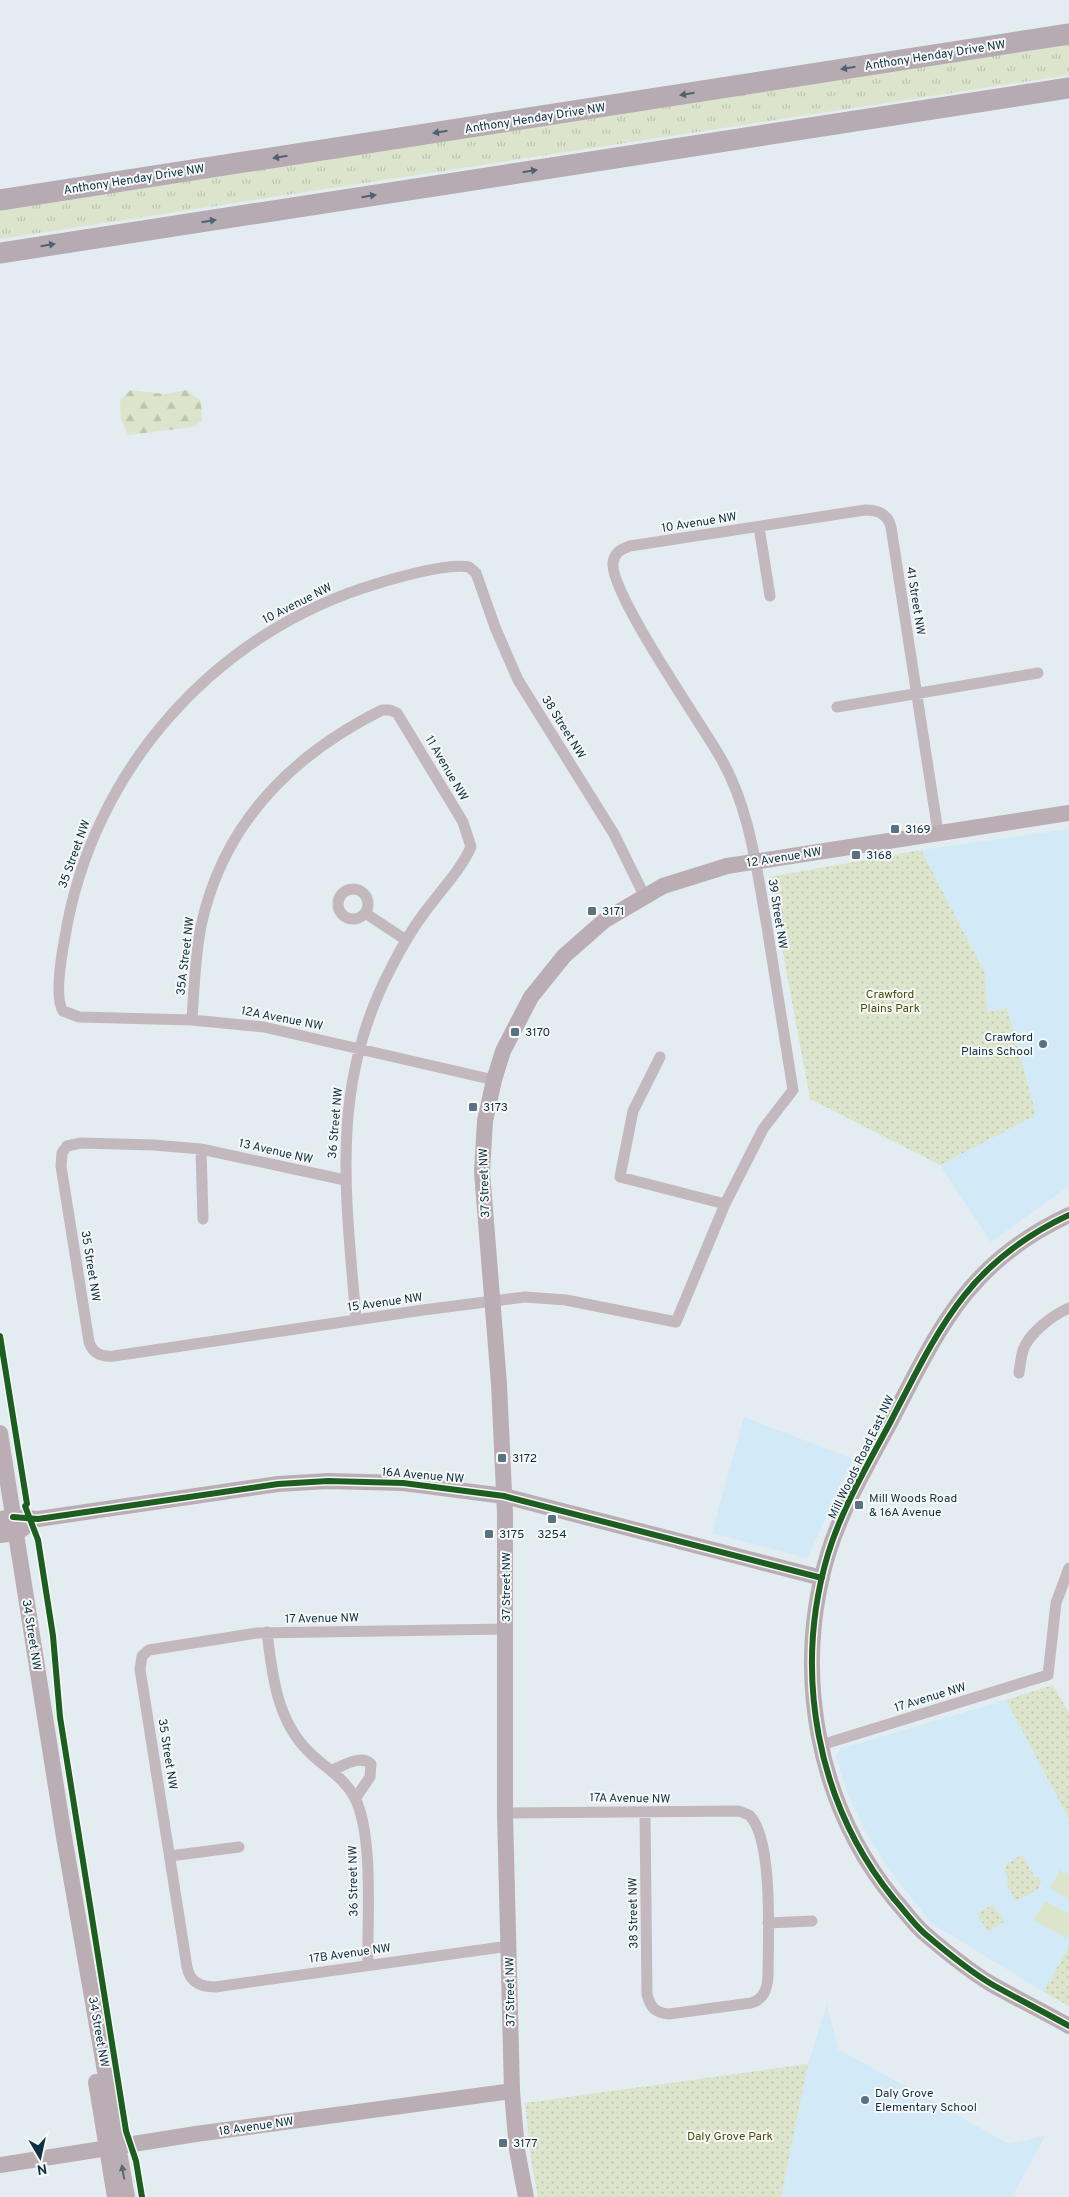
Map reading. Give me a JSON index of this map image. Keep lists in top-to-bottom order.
{
  "streets": {
    "highway": ["Anthony Henday Drive NW"],
    "street": [
      "10 Avenue NW",
      "41 Street NW",
      "38 Street NW",
      "11 Avenue NW",
      "35 Street NW",
      "12 Avenue NW",
      "39 Street NW",
      "35A Street NW",
      "12A Avenue NW",
      "36 Street NW",
      "13 Avenue NW",
      "37 Street NW",
      "15 Avenue NW",
      "Mill Woods Road East NW",
      "16A Avenue NW",
      "17 Avenue NW",
      "34 Street NW",
      "17A Avenue NW",
      "17B Avenue NW",
      "18 Avenue NW"
    ]
  },
  "crossings": [
    ["10 Avenue NW", "41 Street NW"],
    ["10 Avenue NW", "38 Street NW"],
    ["10 Avenue NW", "35 Street NW"],
    ["10 Avenue NW", "39 Street NW"],
    ["41 Street NW", "12 Avenue NW"],
    ["38 Street NW", "12 Avenue NW"],
    ["38 Street NW", "17A Avenue NW"],
    ["11 Avenue NW", "35A Street NW"],
    ["11 Avenue NW", "36 Street NW"],
    ["35 Street NW", "12A Avenue NW"],
    ["35 Street NW", "13 Avenue NW"],
    ["35 Street NW", "15 Avenue NW"],
    ["35 Street NW", "17 Avenue NW"],
    ["35 Street NW", "17B Avenue NW"],
    ["12 Avenue NW", "39 Street NW"],
    ["12 Avenue NW", "37 Street NW"],
    ["39 Street NW", "15 Avenue NW"],
    ["35A Street NW", "12A Avenue NW"],
    ["12A Avenue NW", "36 Street NW"],
    ["12A Avenue NW", "37 Street NW"],
    ["36 Street NW", "13 Avenue NW"],
    ["36 Street NW", "15 Avenue NW"],
    ["36 Street NW", "17 Avenue NW"],
    ["36 Street NW", "17B Avenue NW"],
    ["37 Street NW", "15 Avenue NW"],
    ["37 Street NW", "16A Avenue NW"],
    ["37 Street NW", "17 Avenue NW"],
    ["37 Street NW", "17A Avenue NW"],
    ["37 Street NW", "17B Avenue NW"],
    ["37 Street NW", "18 Avenue NW"],
    ["Mill Woods Road East NW", "16A Avenue NW"],
    ["Mill Woods Road East NW", "17 Avenue NW"],
    ["16A Avenue NW", "34 Street NW"],
    ["34 Street NW", "18 Avenue NW"]
  ],
  "parks": ["Crawford Plains Park", "Daly Grove Park"],
  "places": {
    "transit": [
      "3169",
      "3168",
      "3171",
      "3170",
      "3173",
      "3172",
      "Mill Woods Road & 16A Avenue",
      "3254",
      "3175",
      "3177"
    ],
    "other": ["Crawford Plains School", "Daly Grove Elementary School"]
  },
  "north": "bottom"
}
